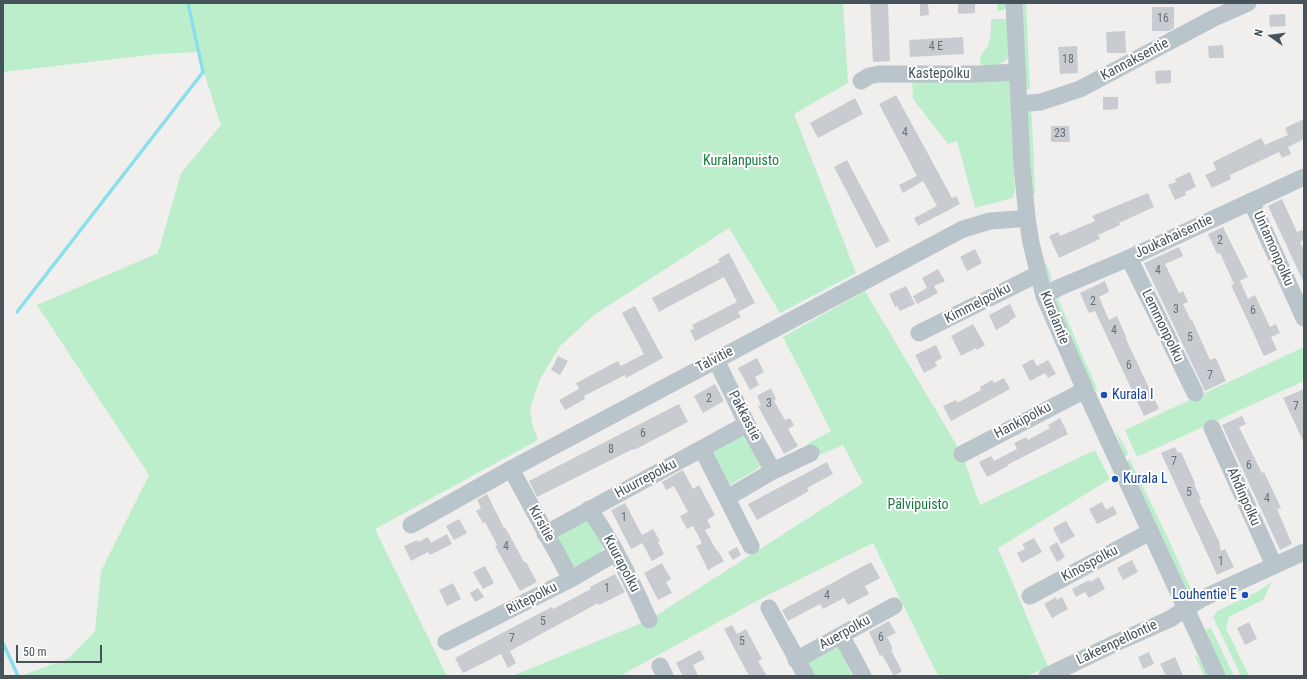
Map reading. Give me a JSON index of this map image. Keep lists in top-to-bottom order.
{
  "streets": {
    "street": [
      "Kannaksentie",
      "Kastepolku",
      "Joukahaisentie",
      "Untamonpolku",
      "Kimmelpolku",
      "Kuralantie",
      "Lemmonpolku",
      "Talvitie",
      "Pakkastie",
      "Hankipolku",
      "Huurrepolku",
      "Ahdinpolku",
      "Kirsitie",
      "Kuurapolku",
      "Kinospolku",
      "Riitepolku",
      "Auerpolku",
      "Lakeenpellontie"
    ]
  },
  "crossings": [
    ["Kannaksentie", "Kuralantie"],
    ["Kastepolku", "Kuralantie"],
    ["Joukahaisentie", "Untamonpolku"],
    ["Joukahaisentie", "Kuralantie"],
    ["Joukahaisentie", "Lemmonpolku"],
    ["Kimmelpolku", "Kuralantie"],
    ["Kuralantie", "Talvitie"],
    ["Kuralantie", "Hankipolku"],
    ["Kuralantie", "Kinospolku"],
    ["Kuralantie", "Lakeenpellontie"],
    ["Talvitie", "Pakkastie"],
    ["Talvitie", "Kirsitie"],
    ["Pakkastie", "Huurrepolku"],
    ["Huurrepolku", "Kirsitie"],
    ["Huurrepolku", "Kuurapolku"],
    ["Ahdinpolku", "Lakeenpellontie"],
    ["Kirsitie", "Riitepolku"],
    ["Kuurapolku", "Riitepolku"]
  ],
  "parks": ["Kuralanpuisto", "Pälvipuisto"],
  "places": ["Kurala I", "Kurala L", "Louhentie E"],
  "house_numbers": [
    "16",
    "4 E",
    "18",
    "4",
    "23",
    "2",
    "4",
    "2",
    "3",
    "6",
    "4",
    "5",
    "6",
    "7",
    "2",
    "3",
    "7",
    "6",
    "8",
    "7",
    "6",
    "5",
    "4",
    "1",
    "4",
    "1",
    "1",
    "4",
    "5",
    "6",
    "7",
    "5"
  ],
  "scale_bar": "50 m",
  "north": "left"
}
